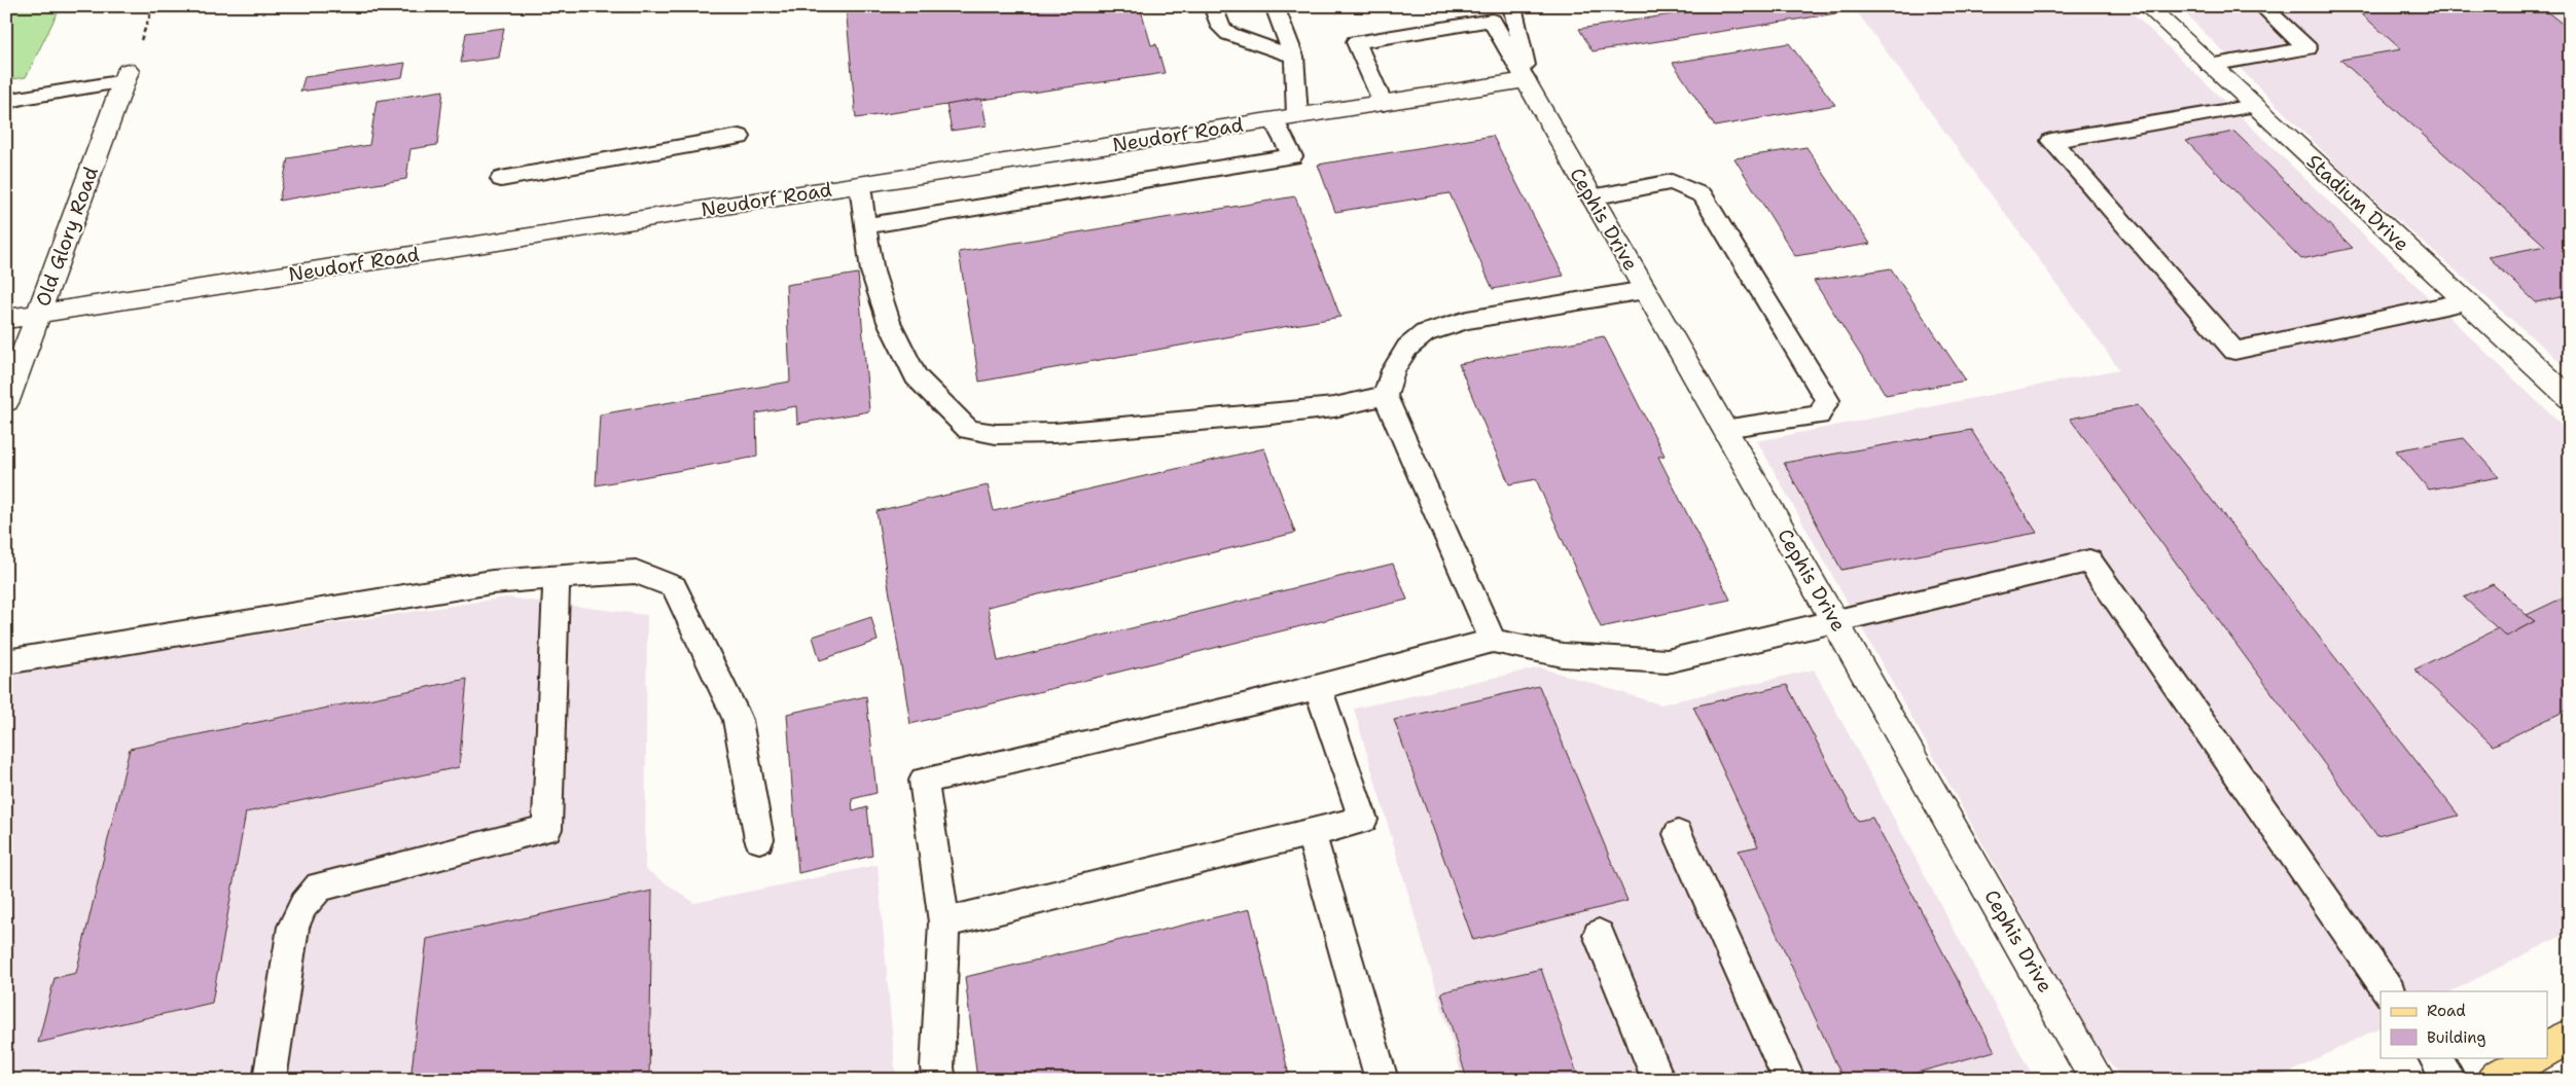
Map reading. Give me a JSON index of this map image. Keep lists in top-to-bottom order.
{
  "streets": {
    "street": [
      "Neudorf Road",
      "Stadium Drive",
      "Cephis Drive",
      "Old Glory Road"
    ]
  },
  "crossings": [
    ["Neudorf Road", "Cephis Drive"],
    ["Neudorf Road", "Old Glory Road"]
  ],
  "legend": ["Road", "Building"]
}
